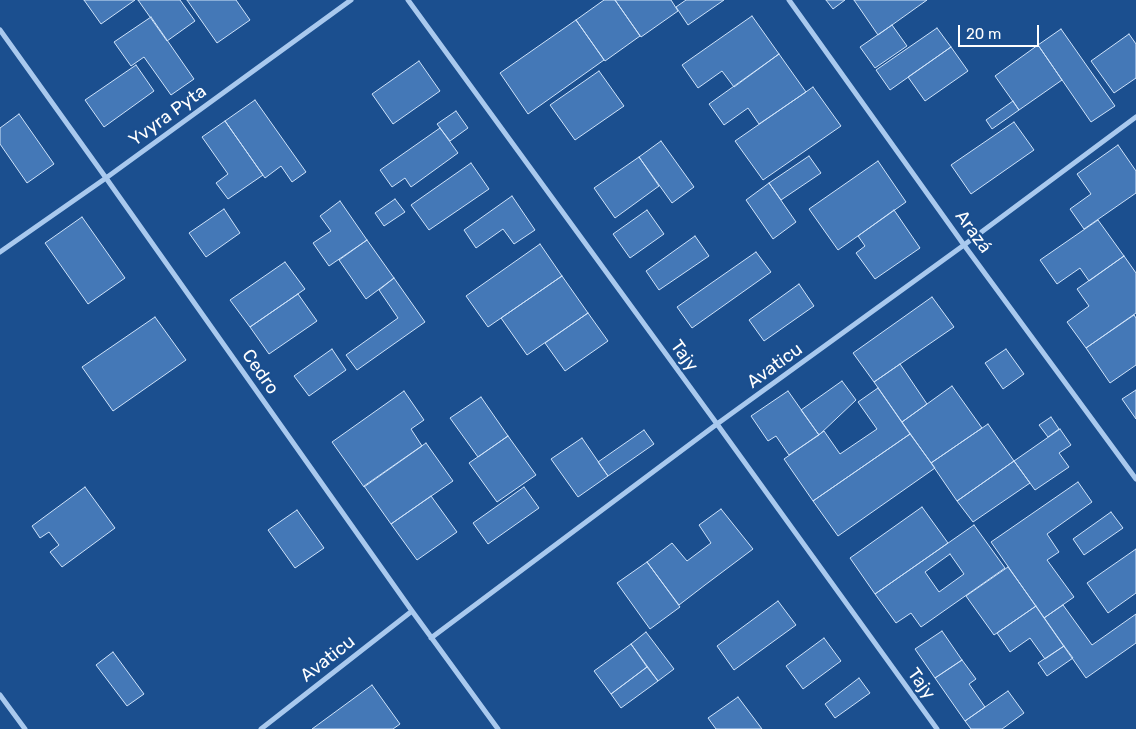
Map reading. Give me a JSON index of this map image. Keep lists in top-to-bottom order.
{
  "streets": {
    "street": [
      "Yvyra Pyta",
      "Arazá",
      "Tajy",
      "Avaticu",
      "Cedro"
    ]
  },
  "crossings": [
    ["Yvyra Pyta", "Cedro"],
    ["Arazá", "Avaticu"],
    ["Tajy", "Avaticu"],
    ["Avaticu", "Cedro"]
  ],
  "scale_bar": "20 m"
}
